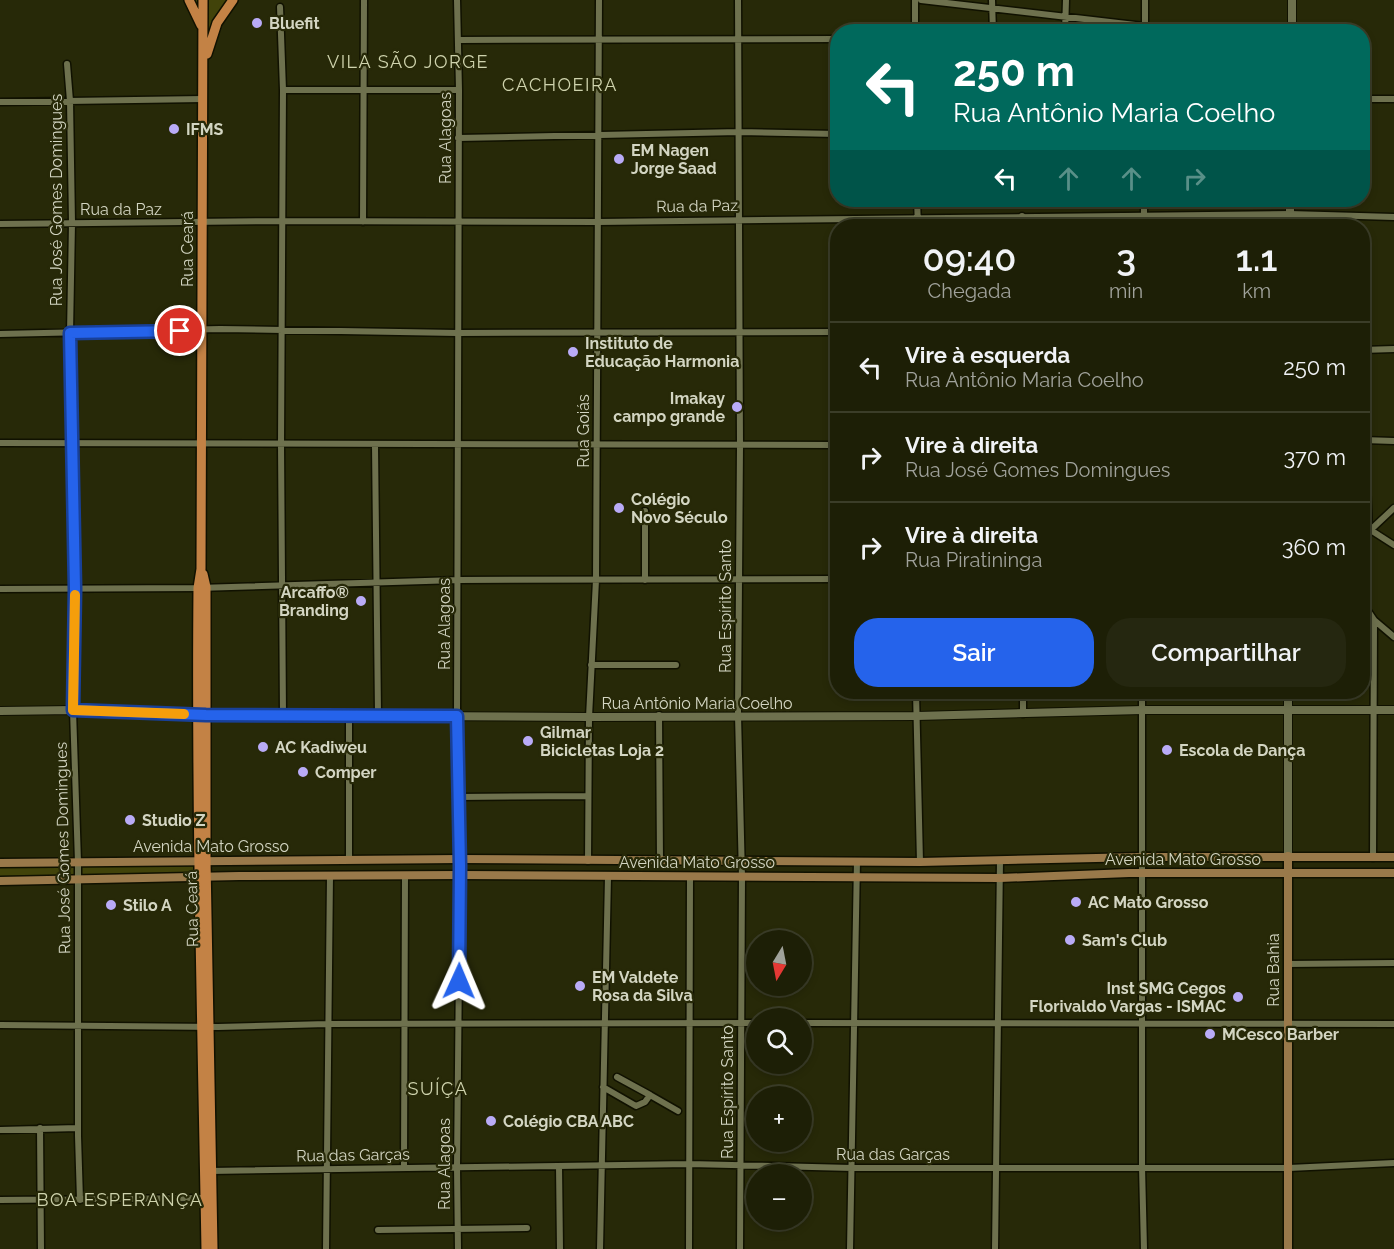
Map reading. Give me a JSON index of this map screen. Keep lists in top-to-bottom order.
{
  "streets": {
    "main road": ["Rua Ceará", "Avenida Mato Grosso", "Rua Bahia"],
    "street": [
      "Rua Alagoas",
      "Rua José Gomes Domingues",
      "Rua da Paz",
      "Rua Goiás",
      "Rua Espírito Santo",
      "Rua Antônio Maria Coelho",
      "Rua das Garças"
    ]
  },
  "crossings": [
    ["Rua Alagoas", "Rua da Paz"],
    ["Rua Alagoas", "Rua Antônio Maria Coelho"],
    ["Rua Alagoas", "Avenida Mato Grosso"],
    ["Rua Alagoas", "Rua das Garças"],
    ["Rua José Gomes Domingues", "Rua da Paz"],
    ["Rua José Gomes Domingues", "Rua Antônio Maria Coelho"],
    ["Rua José Gomes Domingues", "Avenida Mato Grosso"],
    ["Rua da Paz", "Rua Ceará"],
    ["Rua da Paz", "Rua Goiás"],
    ["Rua da Paz", "Rua Espírito Santo"],
    ["Rua Ceará", "Rua Antônio Maria Coelho"],
    ["Rua Ceará", "Avenida Mato Grosso"],
    ["Rua Ceará", "Rua das Garças"],
    ["Rua Goiás", "Rua Antônio Maria Coelho"],
    ["Rua Goiás", "Avenida Mato Grosso"],
    ["Rua Espírito Santo", "Rua Antônio Maria Coelho"],
    ["Rua Espírito Santo", "Avenida Mato Grosso"],
    ["Rua Espírito Santo", "Rua das Garças"],
    ["Rua Antônio Maria Coelho", "Rua Bahia"],
    ["Avenida Mato Grosso", "Rua Bahia"],
    ["Rua Bahia", "Rua das Garças"]
  ],
  "districts": [
    "VILA SÃO JORGE",
    "CACHOEIRA",
    "SUÍÇA",
    "BOA ESPERANÇA"
  ],
  "places": [
    "Bluefit",
    "IFMS",
    "EM Nagen Jorge Saad",
    "Instituto de Educação Harmonia",
    "Imakay campo grande",
    "Colégio Novo Século",
    "Arcaffo® Branding",
    "Gilmar Bicicletas Loja 2",
    "AC Kadiweu",
    "Escola de Dança",
    "Comper",
    "Studio Z",
    "AC Mato Grosso",
    "Stilo A",
    "Sam's Club",
    "EM Valdete Rosa da Silva",
    "Inst SMG Cegos Florivaldo Vargas - ISMAC",
    "MCesco Barber",
    "Colégio CBA ABC"
  ],
  "north": "bottom",
  "page": {
    "turn": ["250 m", "Rua Antônio Maria Coelho"],
    "eta": [
      "09:40",
      "Chegada",
      "3",
      "min",
      "1.1",
      "km"
    ],
    "list": [
      {
        "name": "Vire à esquerda",
        "note": "Rua Antônio Maria Coelho",
        "value": "250 m"
      },
      {
        "name": "Vire à direita",
        "note": "Rua José Gomes Domingues",
        "value": "370 m"
      },
      {
        "name": "Vire à direita",
        "note": "Rua Piratininga",
        "value": "360 m"
      }
    ],
    "buttons": ["Sair", "Compartilhar"],
    "map_buttons": ["+", "−"]
  }
}
